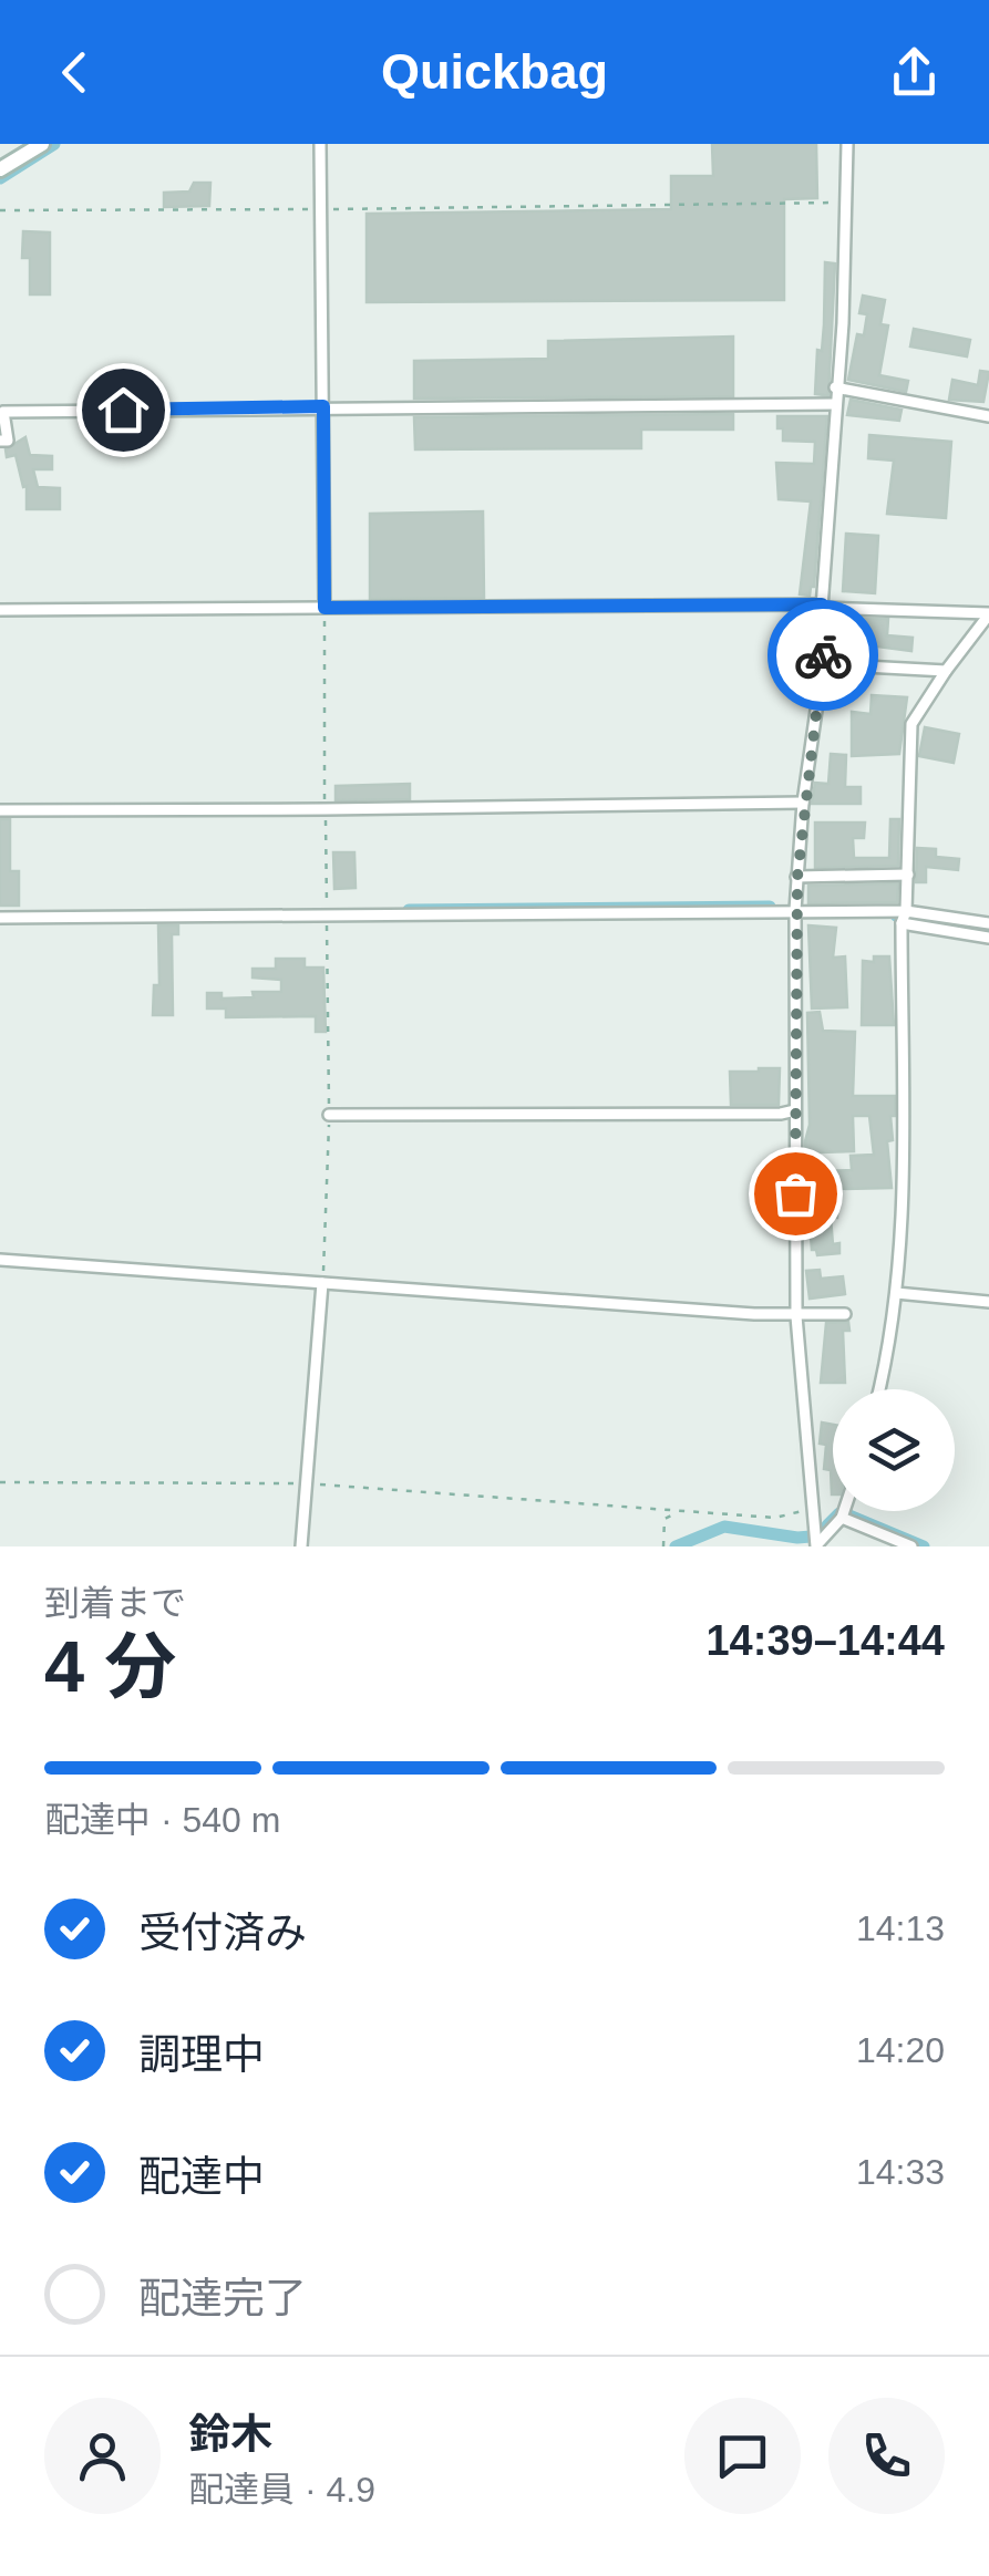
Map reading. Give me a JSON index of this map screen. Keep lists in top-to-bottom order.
{
  "page": {
    "header": "Quickbag",
    "heading": ["4 分", "到着まで", "14:39–14:44"],
    "panel": ["鈴木", "配達員 · 4.9"],
    "bar": "配達中 · 540 m",
    "list": [
      ["受付済み", "14:13"],
      ["調理中", "14:20"],
      ["配達中", "14:33"],
      "配達完了"
    ]
  }
}
